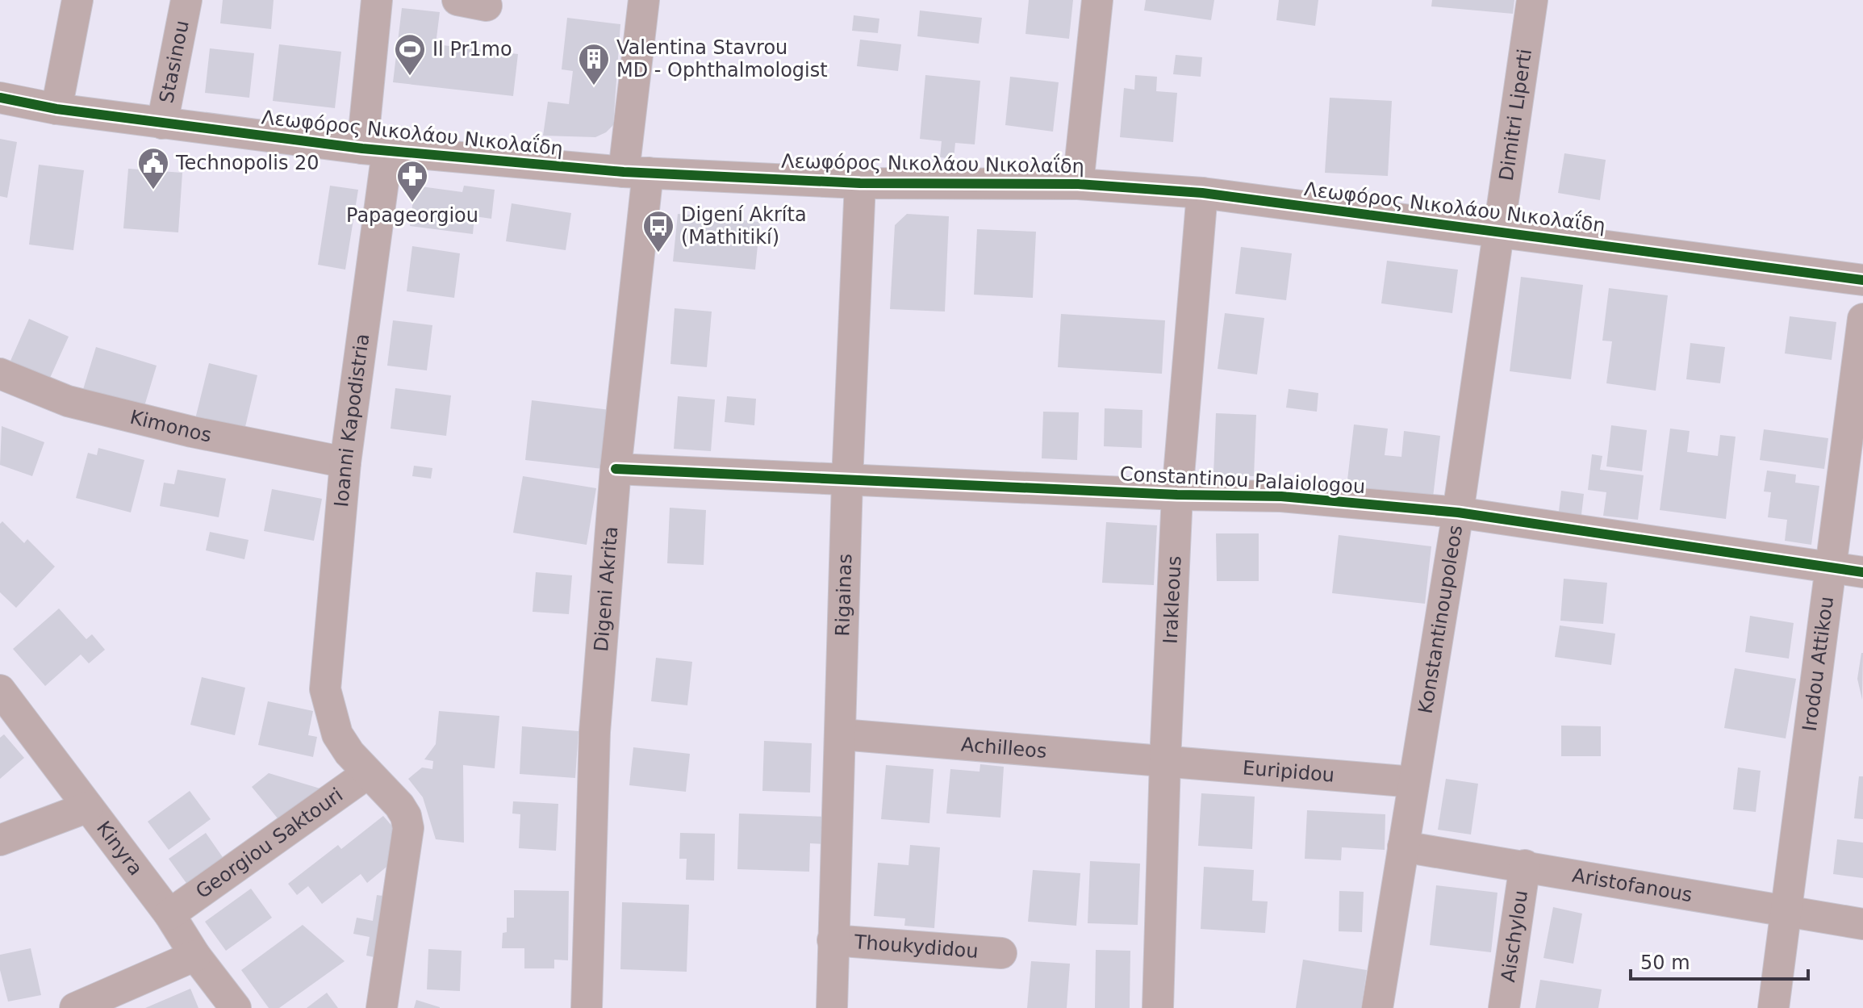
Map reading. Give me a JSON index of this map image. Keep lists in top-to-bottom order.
{
  "streets": {
    "street": [
      "Stasinou",
      "Dimitri Liperti",
      "Λεωφόρος Νικολάου Νικολαΐδη",
      "Ioanni Kapodistria",
      "Kimonos",
      "Constantinou Palaiologou",
      "Digeni Akrita",
      "Rigainas",
      "Irakleous",
      "Konstantinoupoleos",
      "Irodou Attikou",
      "Achilleos",
      "Euripidou",
      "Georgiou Saktouri",
      "Kinyra",
      "Aristofanous",
      "Aischylou",
      "Thoukydidou"
    ]
  },
  "crossings": [
    ["Stasinou", "Λεωφόρος Νικολάου Νικολαΐδη"],
    ["Dimitri Liperti", "Λεωφόρος Νικολάου Νικολαΐδη"],
    ["Dimitri Liperti", "Konstantinoupoleos"],
    ["Λεωφόρος Νικολάου Νικολαΐδη", "Ioanni Kapodistria"],
    ["Λεωφόρος Νικολάου Νικολαΐδη", "Digeni Akrita"],
    ["Λεωφόρος Νικολάου Νικολαΐδη", "Rigainas"],
    ["Λεωφόρος Νικολάου Νικολαΐδη", "Irakleous"],
    ["Λεωφόρος Νικολάου Νικολαΐδη", "Konstantinoupoleos"],
    ["Ioanni Kapodistria", "Kimonos"],
    ["Ioanni Kapodistria", "Georgiou Saktouri"],
    ["Constantinou Palaiologou", "Digeni Akrita"],
    ["Constantinou Palaiologou", "Rigainas"],
    ["Constantinou Palaiologou", "Irakleous"],
    ["Constantinou Palaiologou", "Konstantinoupoleos"],
    ["Constantinou Palaiologou", "Irodou Attikou"],
    ["Rigainas", "Achilleos"],
    ["Rigainas", "Thoukydidou"],
    ["Irakleous", "Achilleos"],
    ["Irakleous", "Euripidou"],
    ["Konstantinoupoleos", "Euripidou"],
    ["Konstantinoupoleos", "Aristofanous"],
    ["Irodou Attikou", "Aristofanous"],
    ["Achilleos", "Euripidou"],
    ["Georgiou Saktouri", "Kinyra"],
    ["Aristofanous", "Aischylou"]
  ],
  "places": {
    "sports": ["Il Pr1mo"],
    "building": ["Valentina Stavrou MD - Ophthalmologist"],
    "public building": ["Technopolis 20"],
    "pharmacy": ["Papageorgiou"],
    "bus stop": ["Digení Akríta (Mathitikí)"]
  },
  "scale_bar": "50 m"
}
